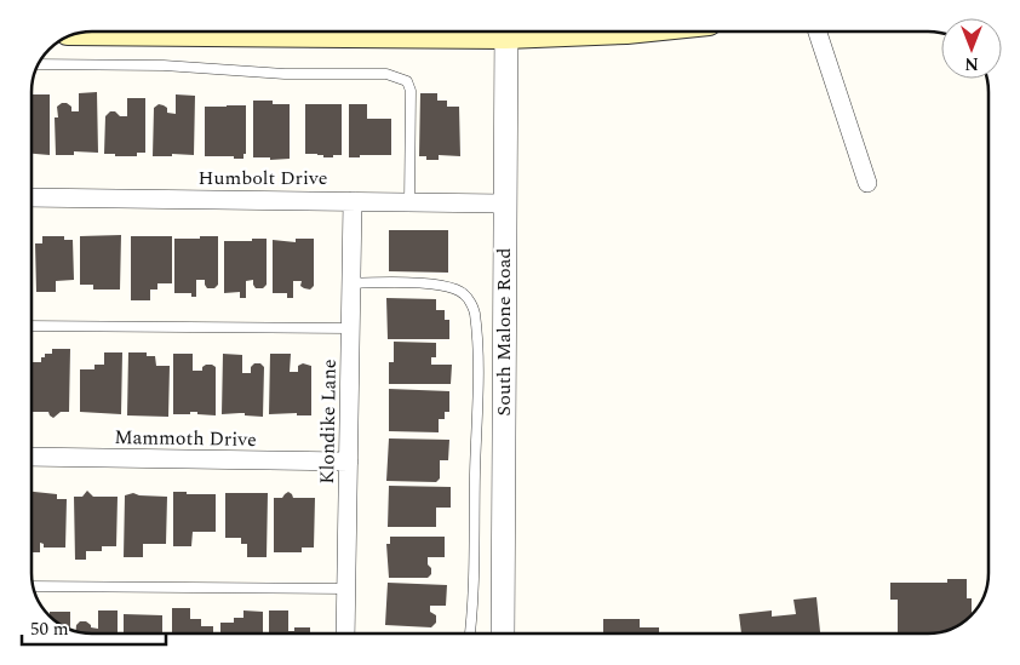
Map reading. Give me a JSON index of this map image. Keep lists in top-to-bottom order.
{
  "streets": {
    "street": [
      "Humbolt Drive",
      "South Malone Road",
      "Klondike Lane",
      "Mammoth Drive"
    ]
  },
  "crossings": [
    ["Humbolt Drive", "South Malone Road"],
    ["Humbolt Drive", "Klondike Lane"],
    ["Klondike Lane", "Mammoth Drive"]
  ],
  "scale_bar": "50 m",
  "north": "bottom"
}
